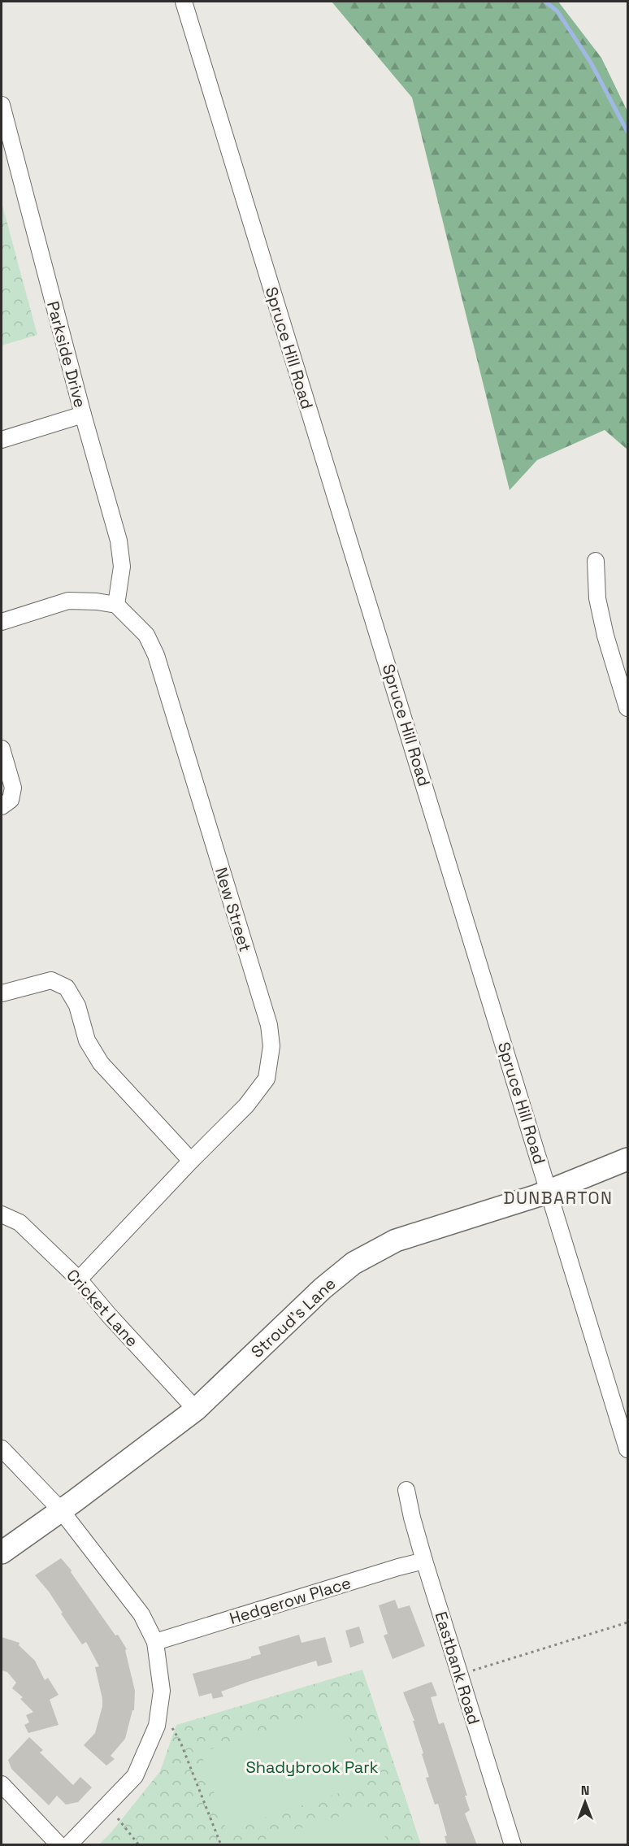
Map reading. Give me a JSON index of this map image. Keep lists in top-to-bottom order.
{
  "streets": {
    "street": [
      "Spruce Hill Road",
      "Parkside Drive",
      "New Street",
      "Cricket Lane",
      "Stroud's Lane",
      "Hedgerow Place",
      "Eastbank Road"
    ]
  },
  "crossings": [
    ["Spruce Hill Road", "Stroud's Lane"],
    ["Parkside Drive", "New Street"],
    ["New Street", "Cricket Lane"],
    ["Cricket Lane", "Stroud's Lane"],
    ["Hedgerow Place", "Eastbank Road"]
  ],
  "districts": ["DUNBARTON"],
  "parks": ["Shadybrook Park"],
  "north": "top"
}
